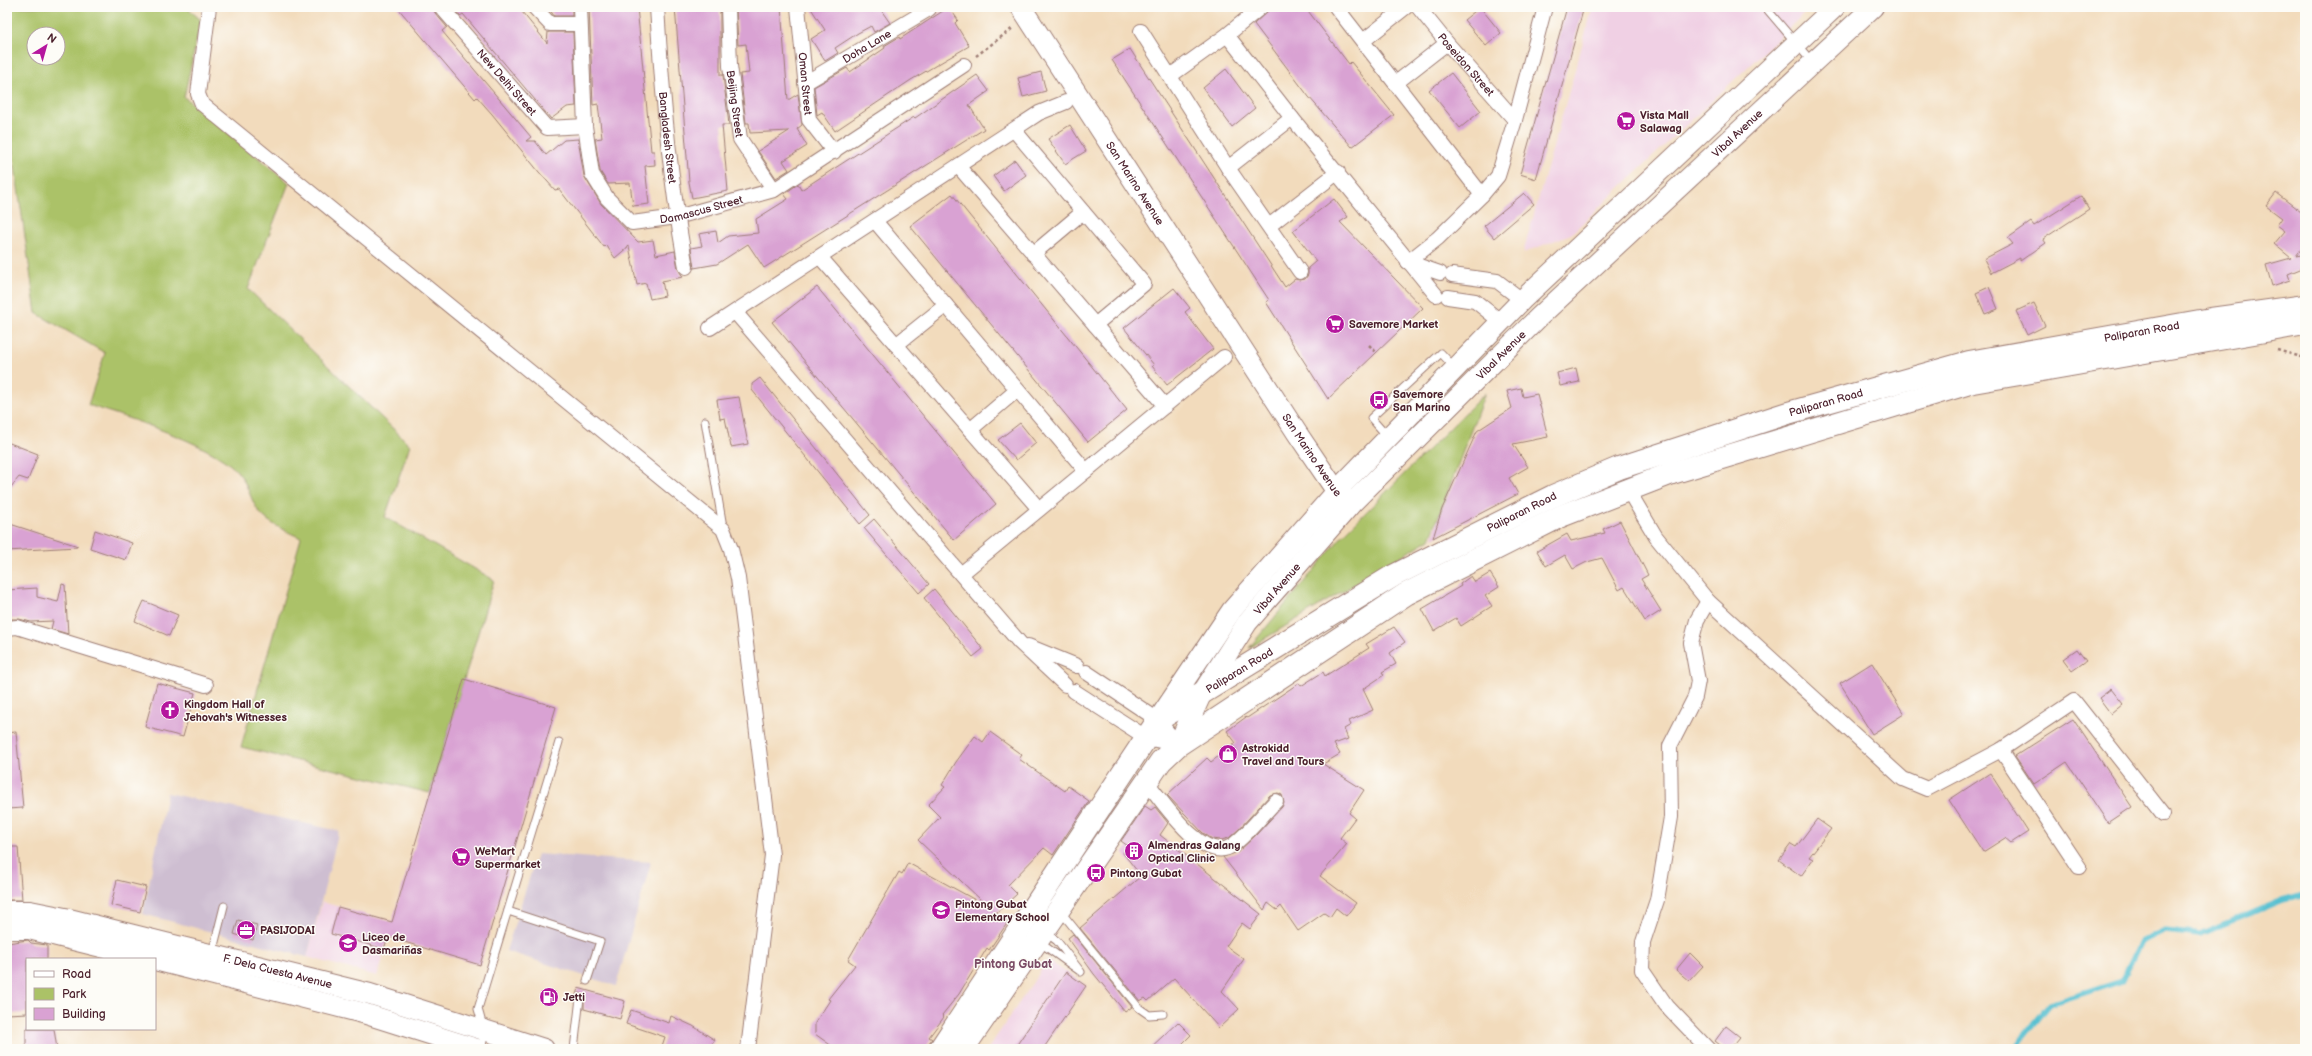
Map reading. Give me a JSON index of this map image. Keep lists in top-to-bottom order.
{
  "streets": {
    "main road": [
      "Vibal Avenue",
      "San Marino Avenue",
      "Paliparan Road",
      "F. Dela Cuesta Avenue"
    ],
    "street": [
      "Doha Lane",
      "Poseidon Street",
      "New Delhi Street",
      "Oman Street",
      "Beijing Street",
      "Bangladesh Street",
      "Damascus Street"
    ]
  },
  "crossings": [
    ["Doha Lane", "Oman Street"],
    ["New Delhi Street", "Damascus Street"],
    ["Oman Street", "Damascus Street"],
    ["Beijing Street", "Damascus Street"],
    ["Vibal Avenue", "San Marino Avenue"],
    ["Vibal Avenue", "Paliparan Road"],
    ["Bangladesh Street", "Damascus Street"]
  ],
  "districts": ["Pintong Gubat"],
  "places": {
    "supermarket": ["Vista Mall Salawag", "Savemore Market", "WeMart Supermarket"],
    "bus stop": ["Savemore San Marino", "Pintong Gubat"],
    "church": ["Kingdom Hall of Jehovah's Witnesses"],
    "shop": ["Astrokidd Travel and Tours"],
    "building": ["Almendras Galang Optical Clinic"],
    "school or university": ["Pintong Gubat Elementary School", "Liceo de Dasmariñas"],
    "office": ["PASIJODAI"],
    "fuel station": ["Jetti"]
  },
  "legend": ["Road", "Park", "Building"],
  "north": "top right"
}
